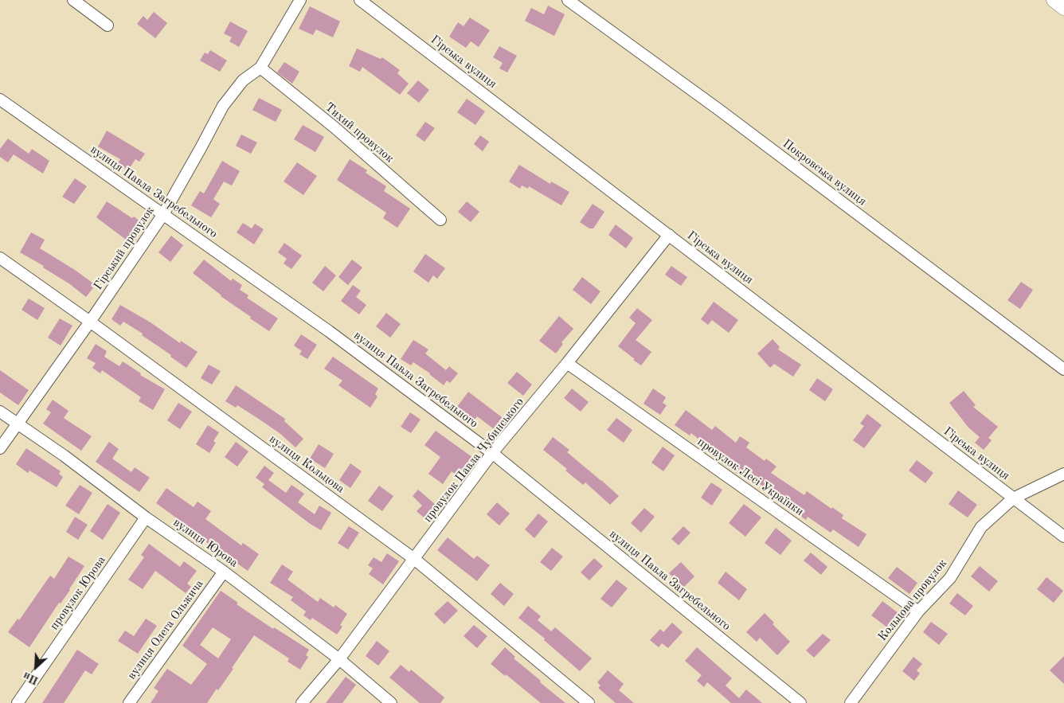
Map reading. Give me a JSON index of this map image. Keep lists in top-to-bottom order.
{
  "streets": {
    "street": [
      "Гірська вулиця",
      "Тихий провулок",
      "Покровська вулиця",
      "вулиця Павла Загребельного",
      "Гірський провулок",
      "провулок Павла Чубинського",
      "вулиця Кольцова",
      "провулок Лесі Українки",
      "вулиця Юрова",
      "провулок Юрова",
      "Кольцова провулок",
      "вулиця Олега Ольжича"
    ]
  },
  "crossings": [
    ["Гірська вулиця", "провулок Павла Чубинського"],
    ["Гірська вулиця", "Кольцова провулок"],
    ["Тихий провулок", "Гірський провулок"],
    ["вулиця Павла Загребельного", "Гірський провулок"],
    ["вулиця Павла Загребельного", "провулок Павла Чубинського"],
    ["Гірський провулок", "вулиця Кольцова"],
    ["Гірський провулок", "вулиця Юрова"],
    ["провулок Павла Чубинського", "вулиця Кольцова"],
    ["провулок Павла Чубинського", "провулок Лесі Українки"],
    ["провулок Павла Чубинського", "вулиця Юрова"],
    ["провулок Лесі Українки", "Кольцова провулок"],
    ["вулиця Юрова", "провулок Юрова"],
    ["вулиця Юрова", "вулиця Олега Ольжича"]
  ],
  "north": "bottom left"
}
